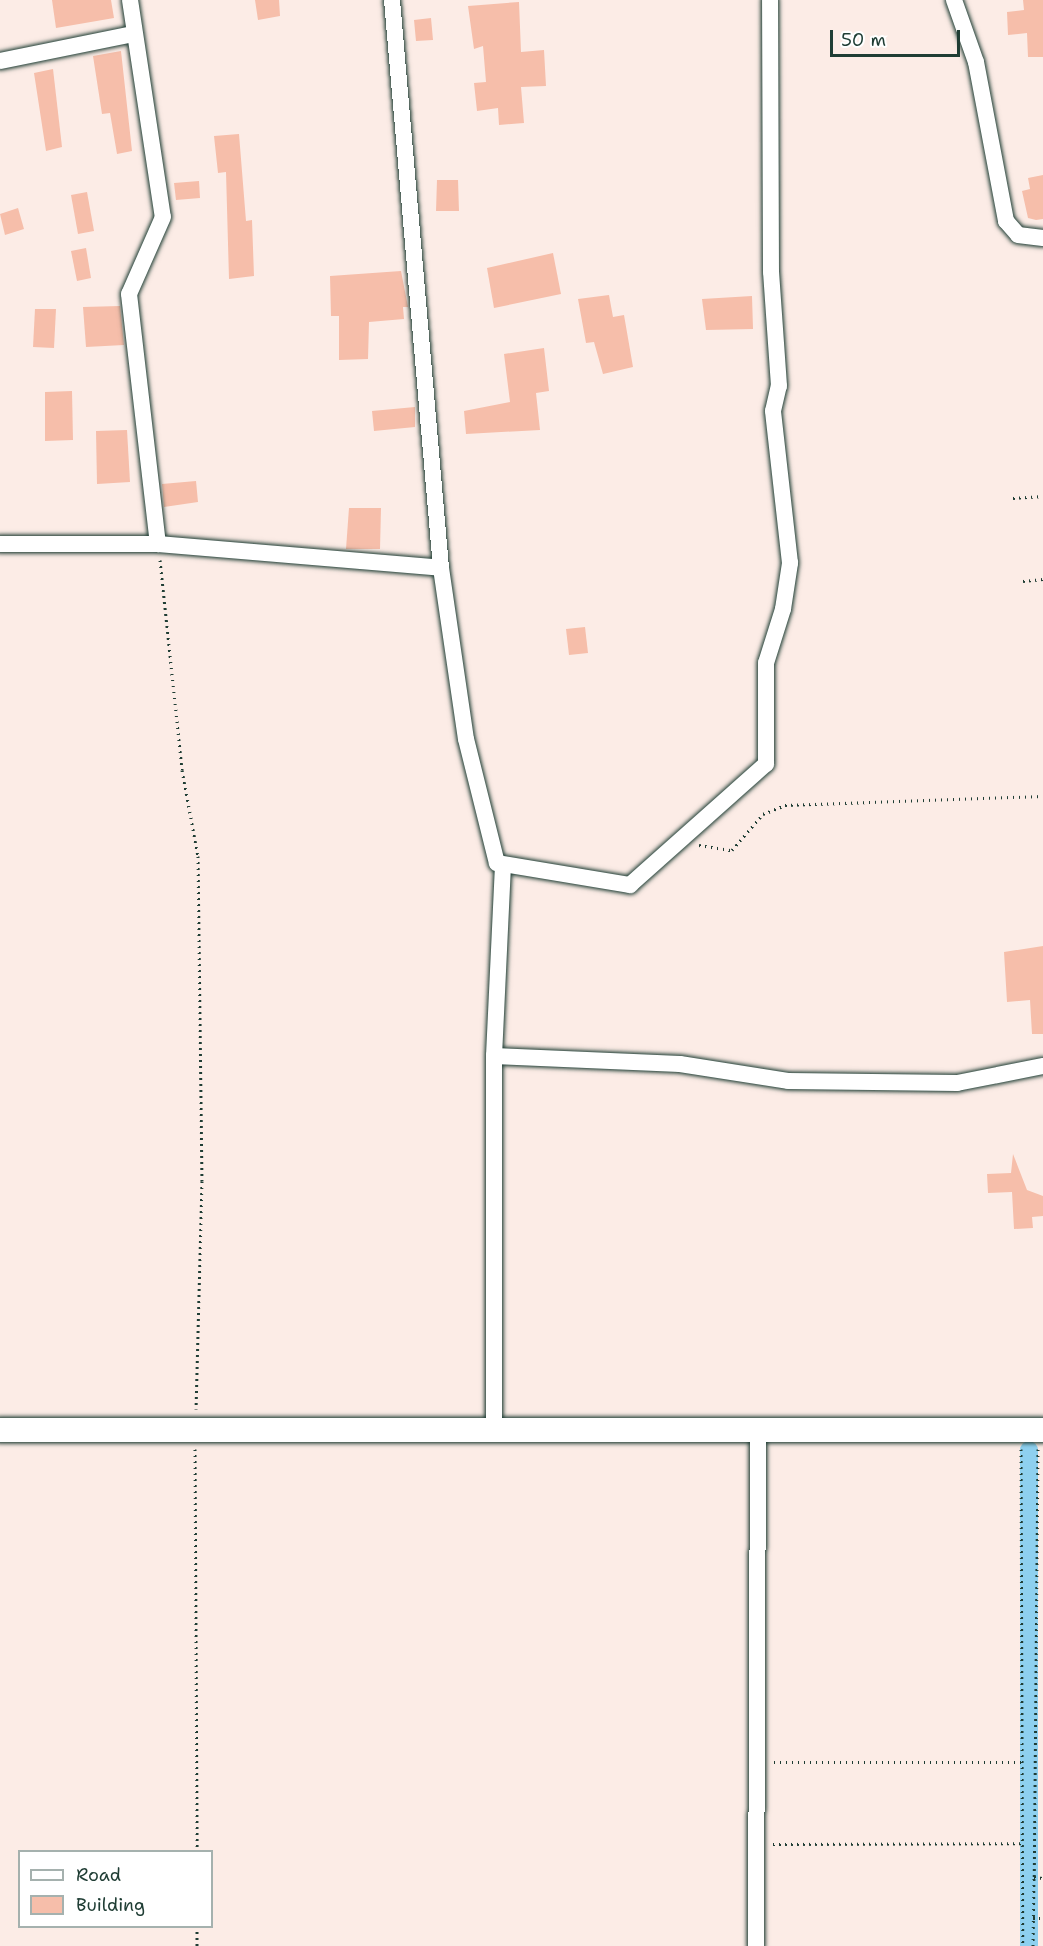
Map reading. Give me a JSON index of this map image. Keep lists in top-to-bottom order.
{
  "legend": ["Road", "Building"],
  "scale_bar": "50 m"
}
